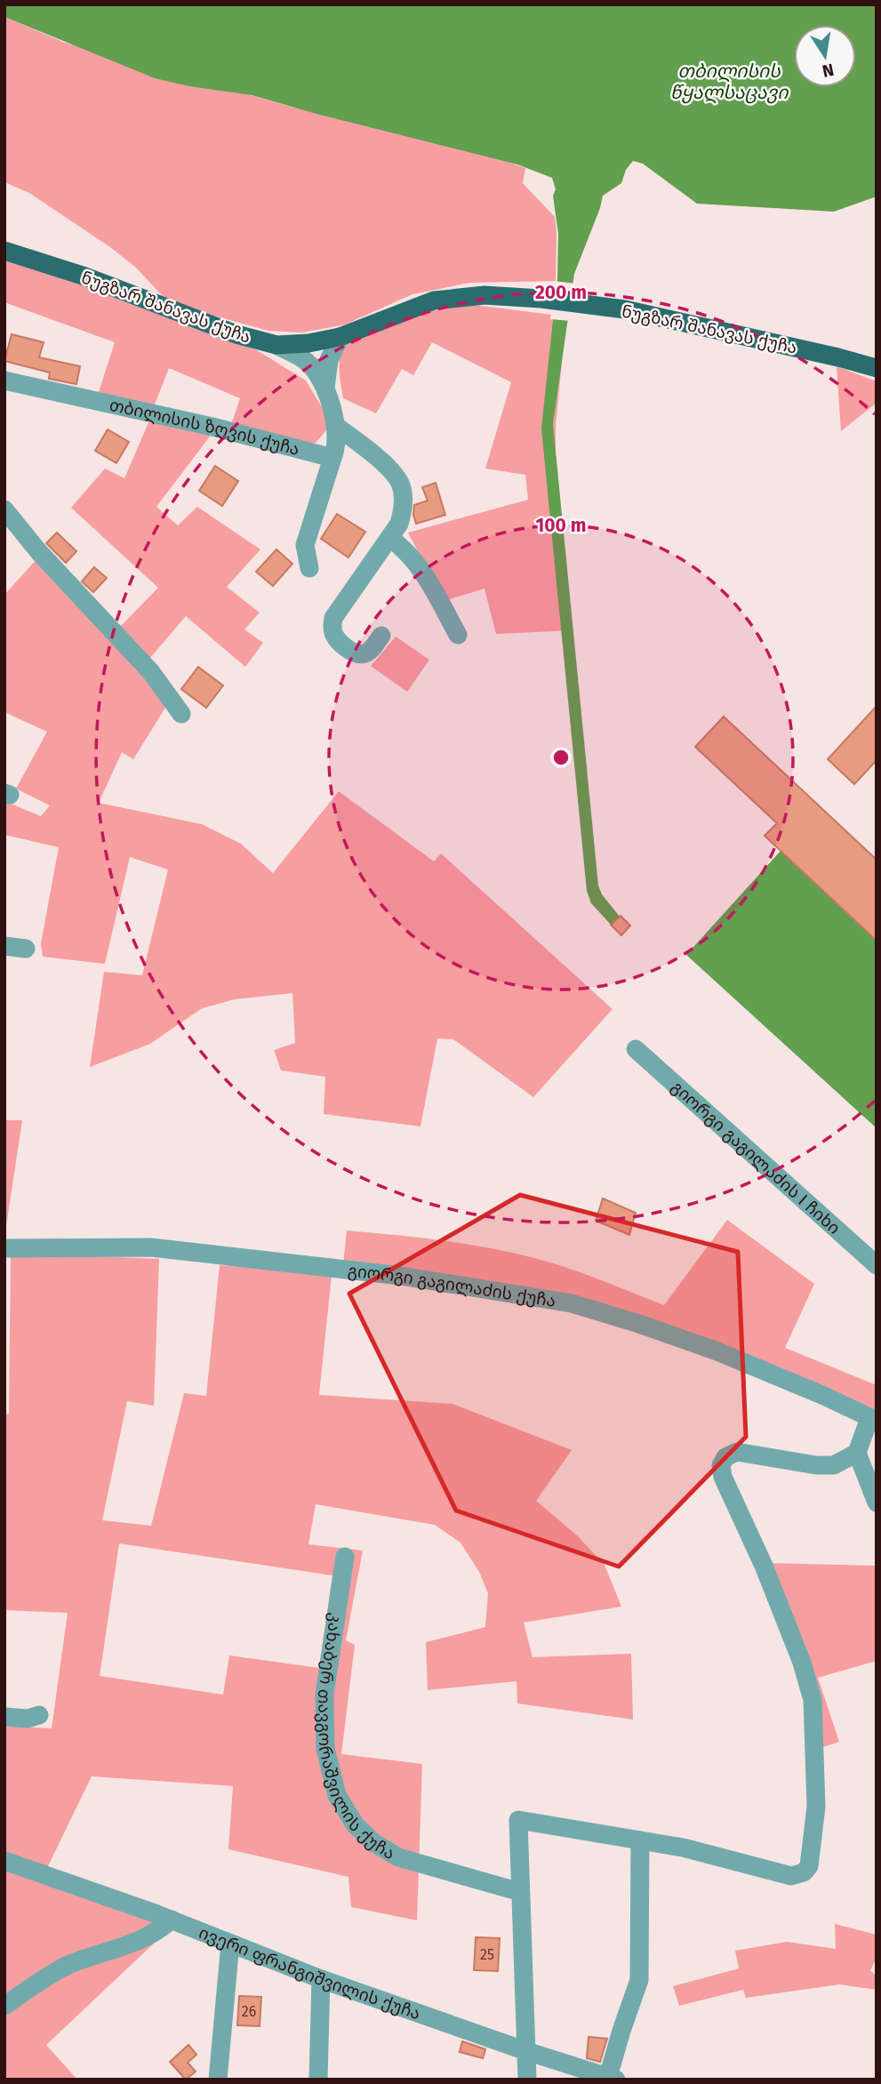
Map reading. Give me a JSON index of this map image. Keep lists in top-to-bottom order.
{
  "streets": {
    "main road": ["ნუგზარ შანავას ქუჩა"],
    "street": [
      "თბილისის ზღვის ქუჩა",
      "გიორგი გაგილაძის I ჩიხი",
      "გიორგი გაგილაძის ქუჩა",
      "კახაბერ თავგორაშვილის ქუჩა",
      "ივერი ფრანგიშვილის ქუჩა"
    ]
  },
  "water": ["თბილისის წყალსაცავი"],
  "house_numbers": ["25", "26"],
  "north": "bottom",
  "rings": ["200 m", "100 m"]
}
